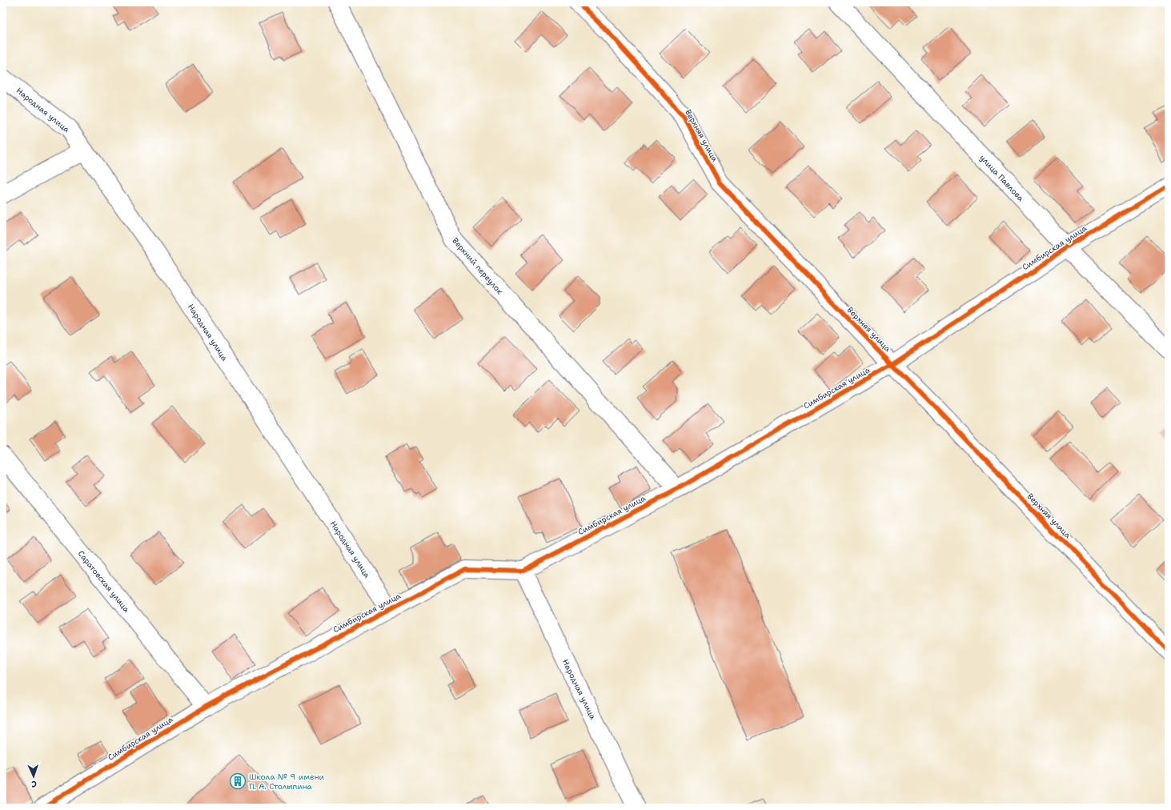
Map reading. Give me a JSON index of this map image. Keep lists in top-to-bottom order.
{
  "streets": {
    "street": [
      "Народная улица",
      "Верхняя улица",
      "улица Павлова",
      "Симбирская улица",
      "Верхний переулок",
      "Саратовская улица"
    ]
  },
  "crossings": [
    ["Народная улица", "Симбирская улица"],
    ["Верхняя улица", "Симбирская улица"],
    ["улица Павлова", "Симбирская улица"],
    ["Симбирская улица", "Верхний переулок"],
    ["Симбирская улица", "Саратовская улица"]
  ],
  "places": {
    "building": ["Школа № 9 имени П. А. Столыпина"]
  },
  "north": "bottom"
}
